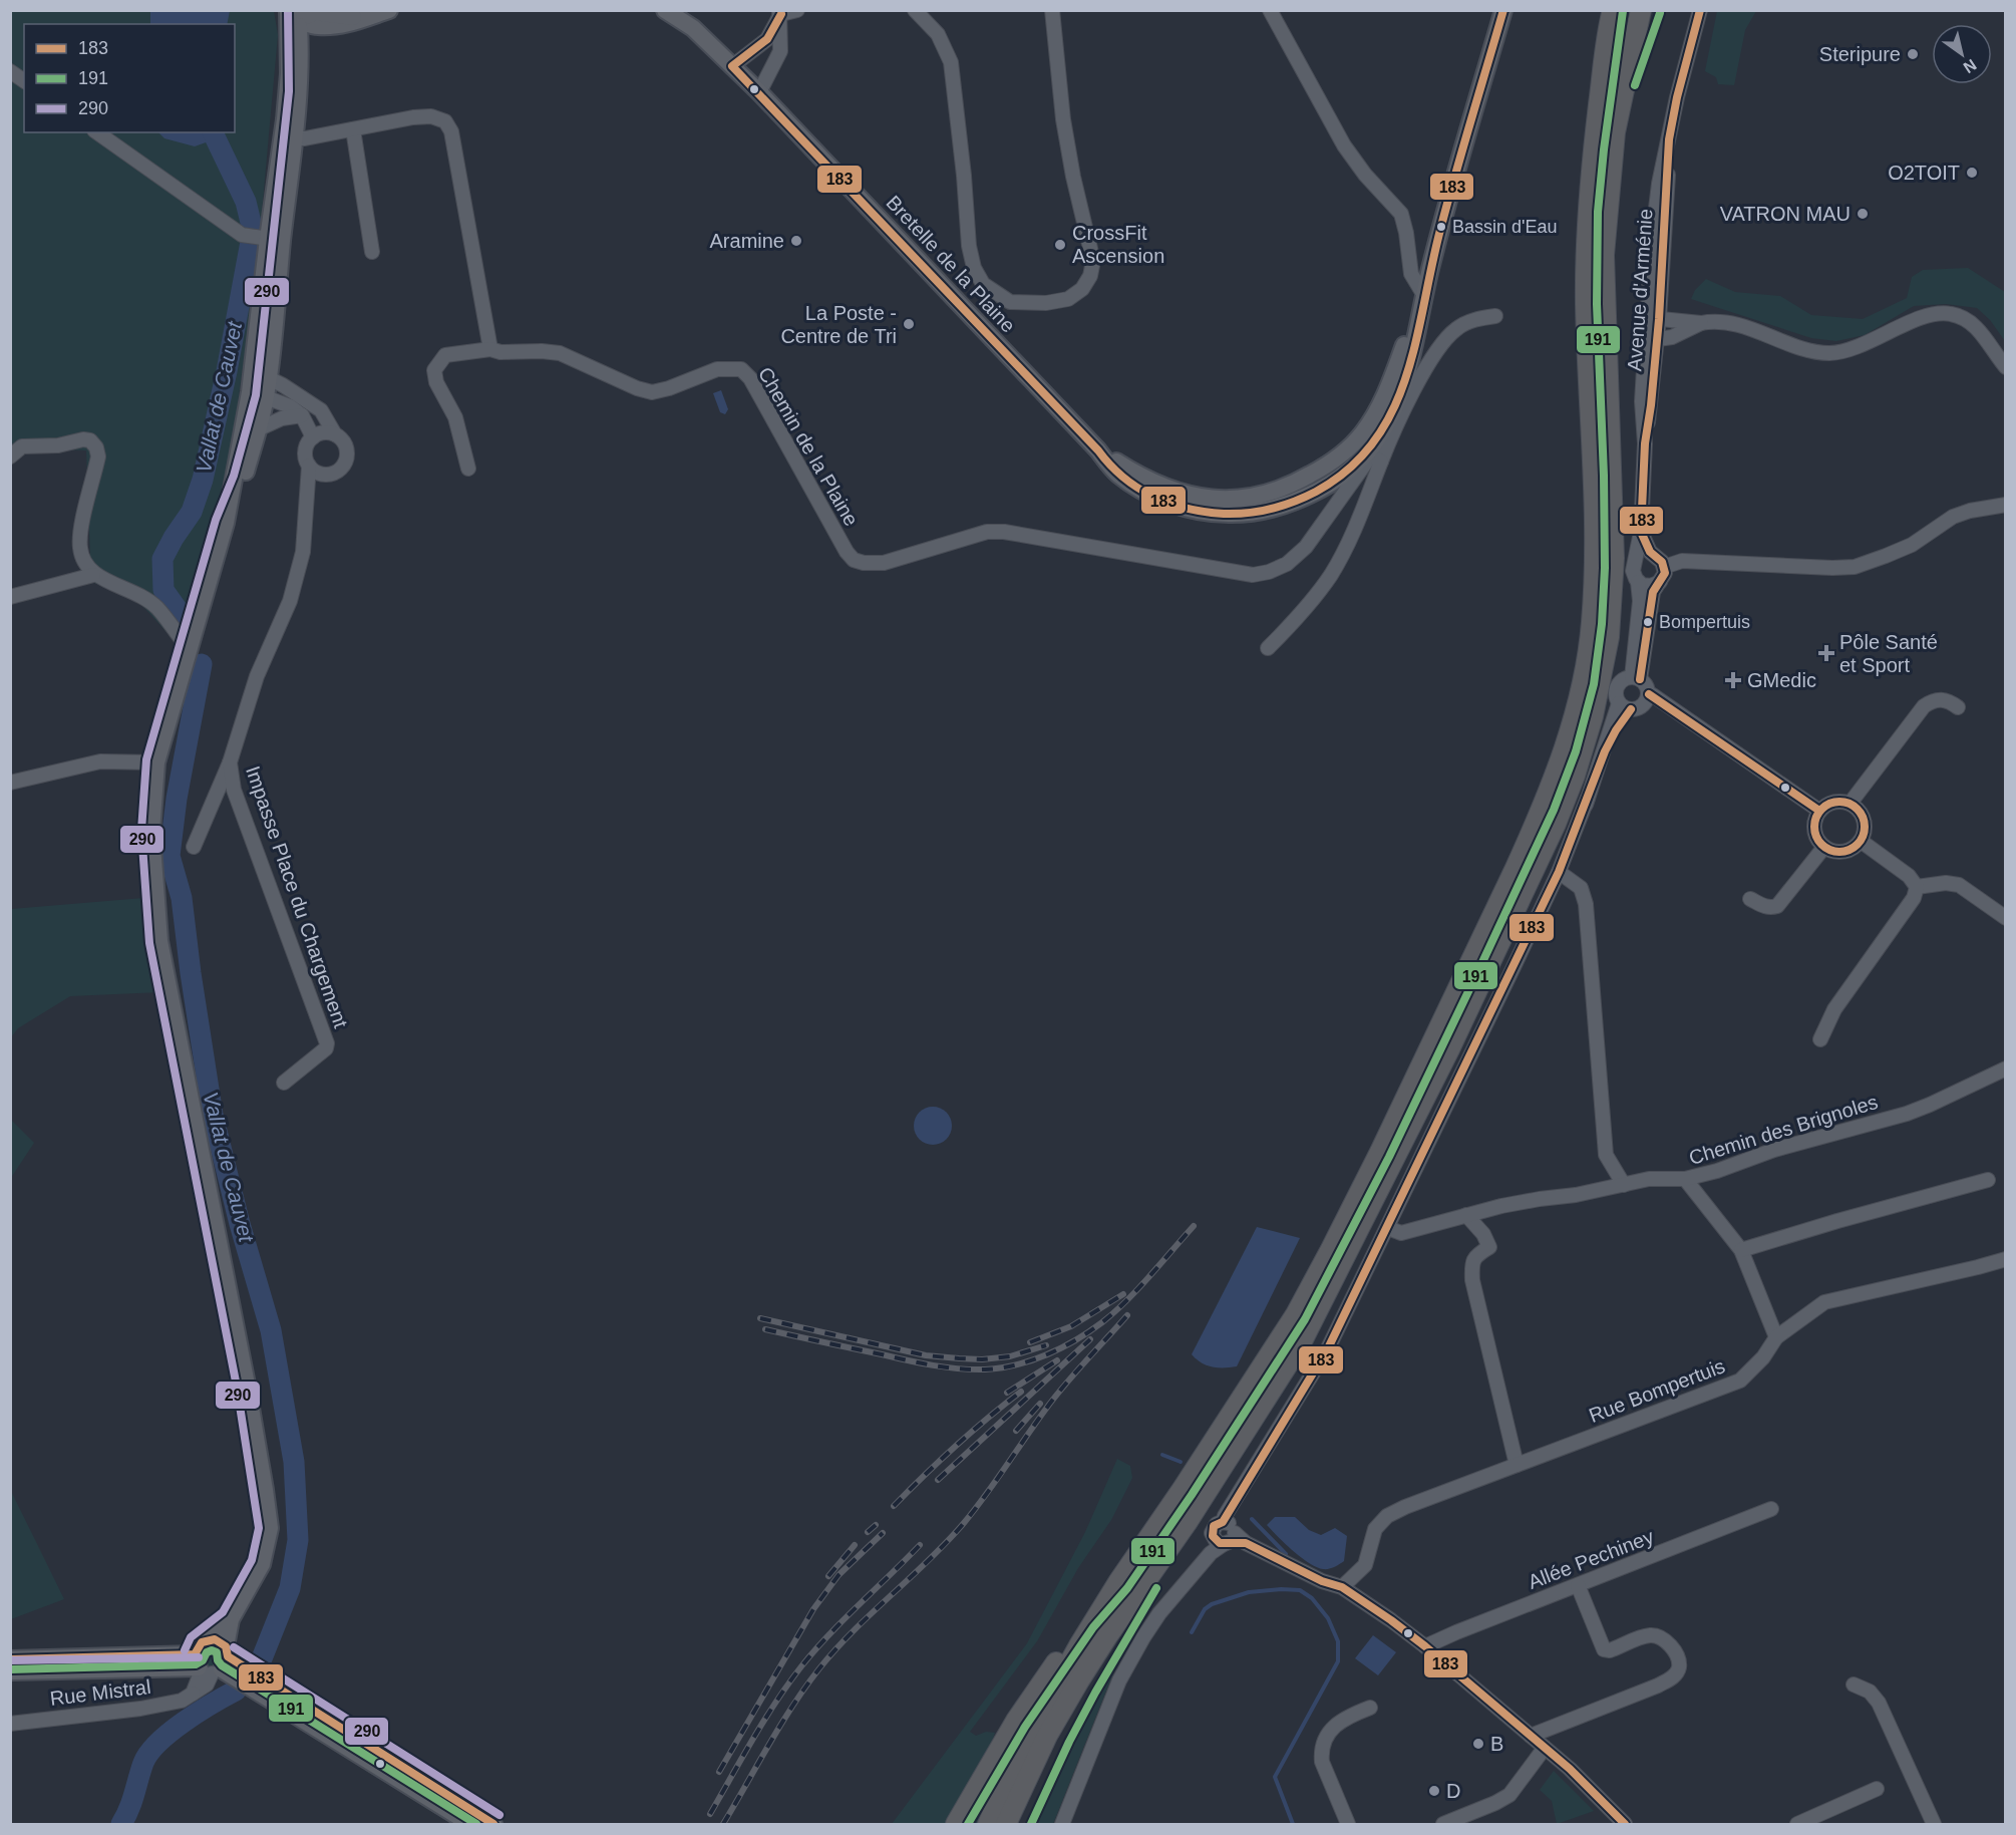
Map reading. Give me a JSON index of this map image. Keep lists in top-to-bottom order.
{
  "streets": {
    "main road": ["Bretelle de la Plaine"],
    "street": [
      "Avenue d'Arménie",
      "Chemin de la Plaine",
      "Impasse Place du Chargement",
      "Chemin des Brignoles",
      "Rue Bompertuis",
      "Allée Pechiney",
      "Rue Mistral"
    ]
  },
  "crossings": [
    ["Bretelle de la Plaine", "Chemin de la Plaine"]
  ],
  "water": ["Vallat de Cauvet"],
  "places": {
    "other": [
      "Steripure",
      "O2TOIT",
      "VATRON MAU",
      "Bassin d'Eau",
      "Aramine",
      "CrossFit Ascension",
      "La Poste - Centre de Tri",
      "Bompertuis",
      "B",
      "D"
    ],
    "health": ["Pôle Santé et Sport", "GMedic"]
  },
  "lines": ["transit line 183", "transit line 290", "transit line 191"],
  "legend": ["183", "191", "290"],
  "north": "bottom right"
}
